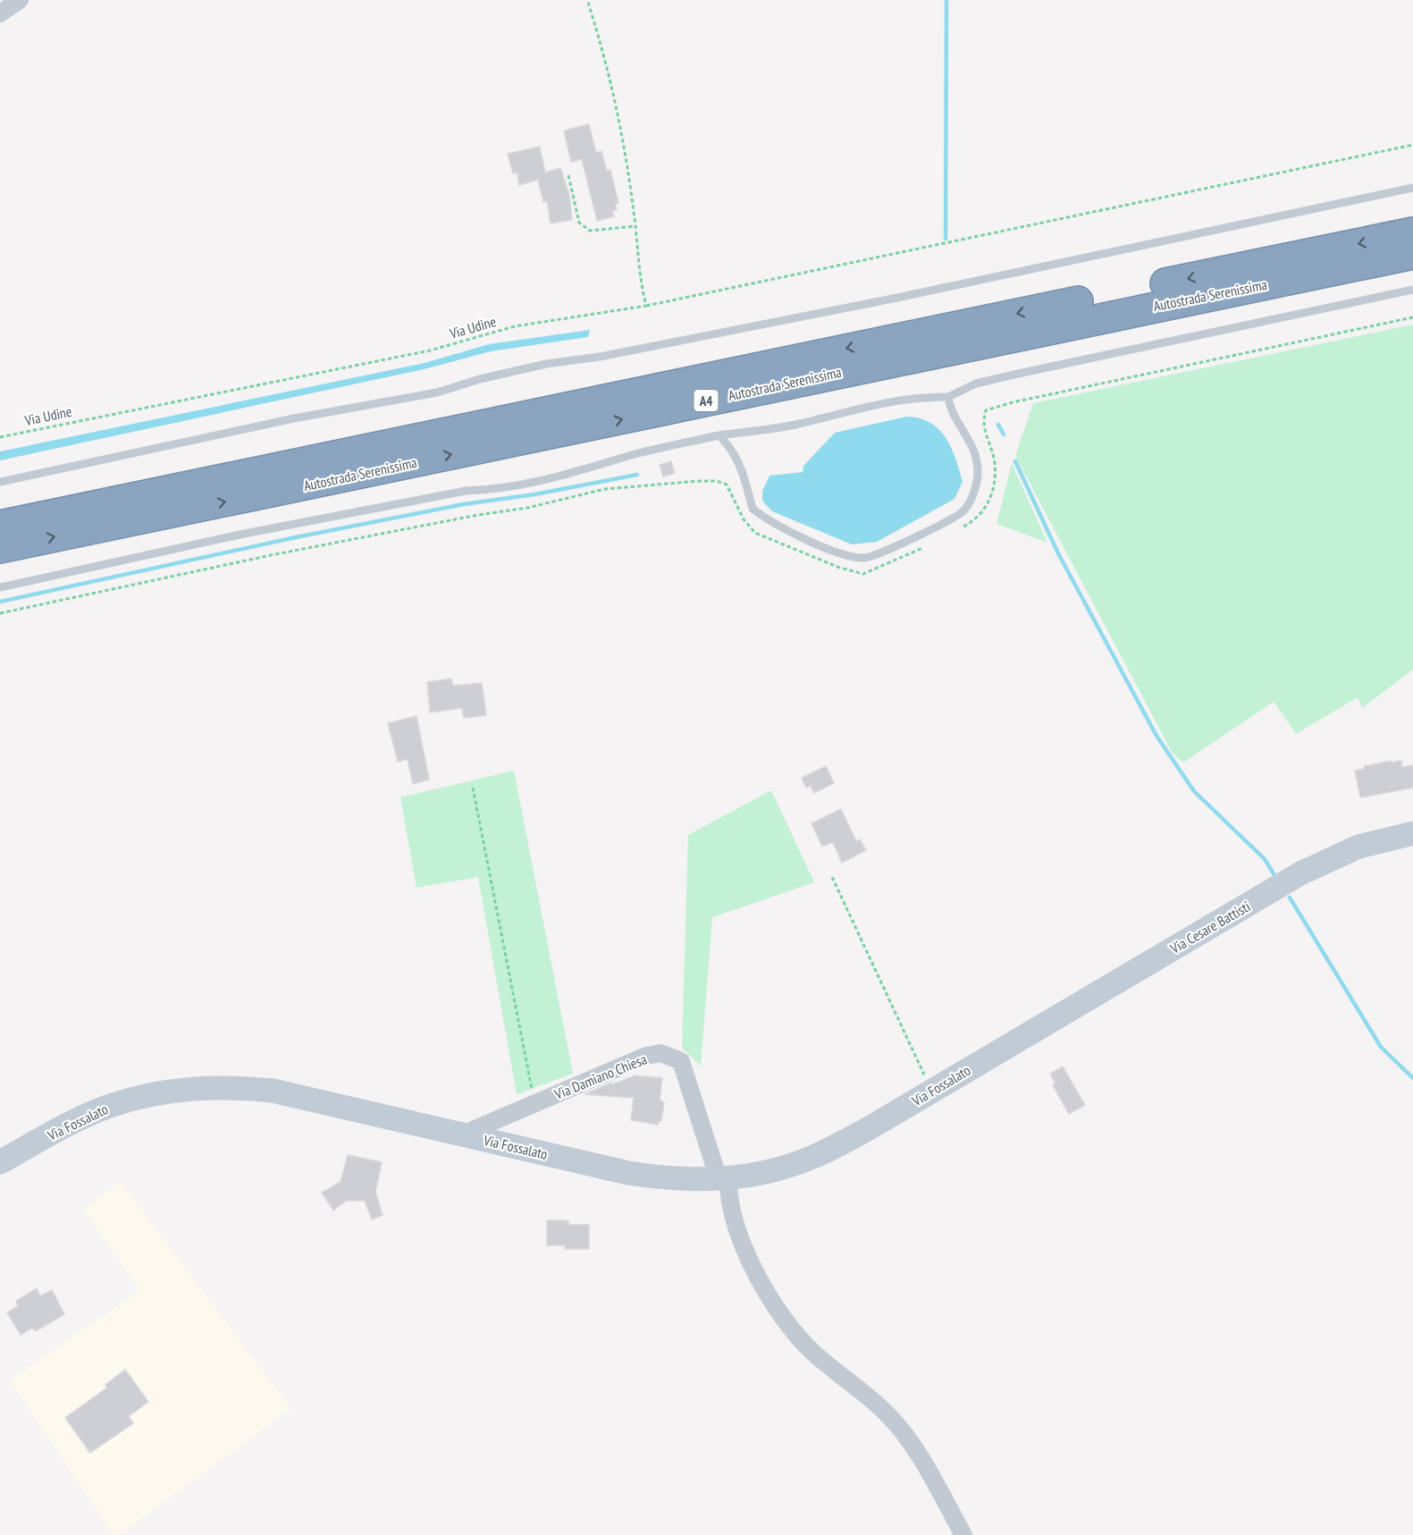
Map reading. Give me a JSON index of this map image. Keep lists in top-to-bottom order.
{
  "streets": {
    "highway": ["Autostrada Serenissima", "A4"],
    "street": ["Via Cesare Battisti", "Via Damiano Chiesa", "Via Fossalato"],
    "path": ["Via Udine"]
  },
  "crossings": [
    ["Via Cesare Battisti", "Via Fossalato"],
    ["Via Damiano Chiesa", "Via Fossalato"]
  ]
}
